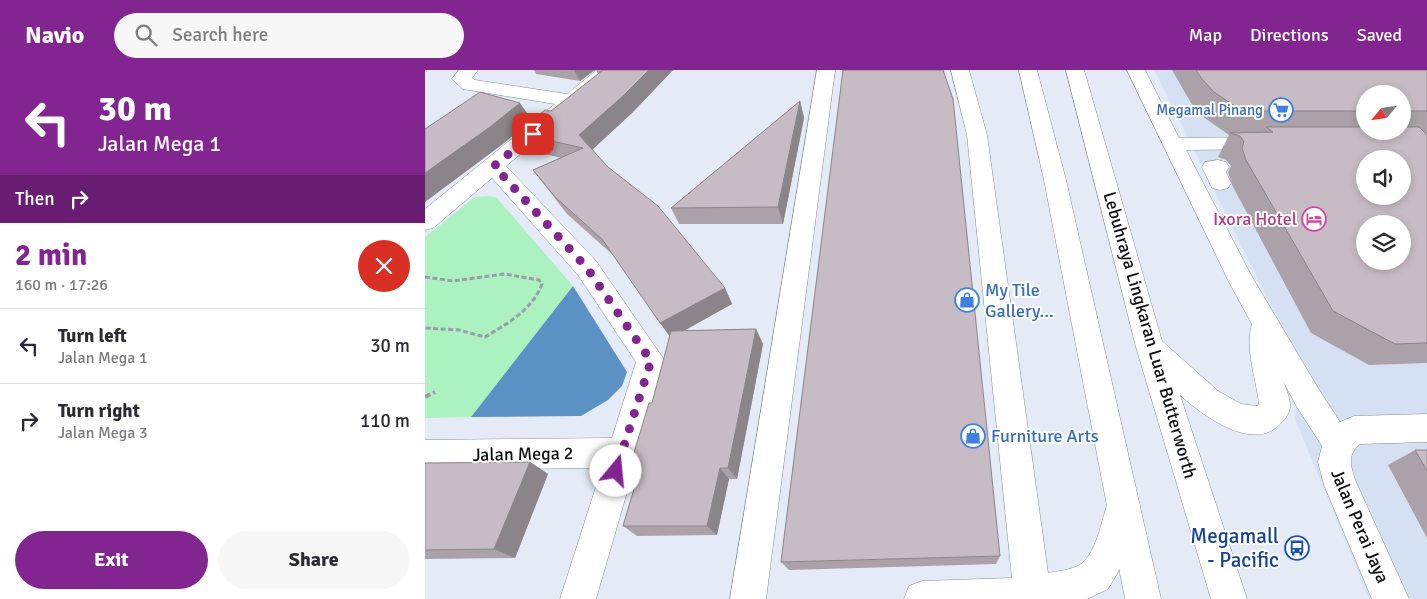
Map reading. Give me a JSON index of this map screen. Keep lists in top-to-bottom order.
{
  "streets": {
    "main road": ["Lebuhraya Lingkaran Luar Butterworth", "Jalan Mega 2", "Jalan Perai Jaya"]
  },
  "places": {
    "supermarket": ["Megamal Pinang"],
    "hotel": ["Ixora Hotel"],
    "shop": ["My Tile Gallery...", "Furniture Arts"],
    "bus stop": ["Megamall - Pacific"]
  },
  "north": "bottom left",
  "page": {
    "header": "Navio",
    "search": "Search here",
    "nav": ["Map", "Directions", "Saved"],
    "turn": ["30 m", "Jalan Mega 1"],
    "then": "Then",
    "heading": ["2 min", "160 m · 17:26"],
    "list": [
      {
        "name": "Turn left",
        "note": "Jalan Mega 1",
        "value": "30 m"
      },
      {
        "name": "Turn right",
        "note": "Jalan Mega 3",
        "value": "110 m"
      }
    ],
    "buttons": ["Exit", "Share"]
  }
}
